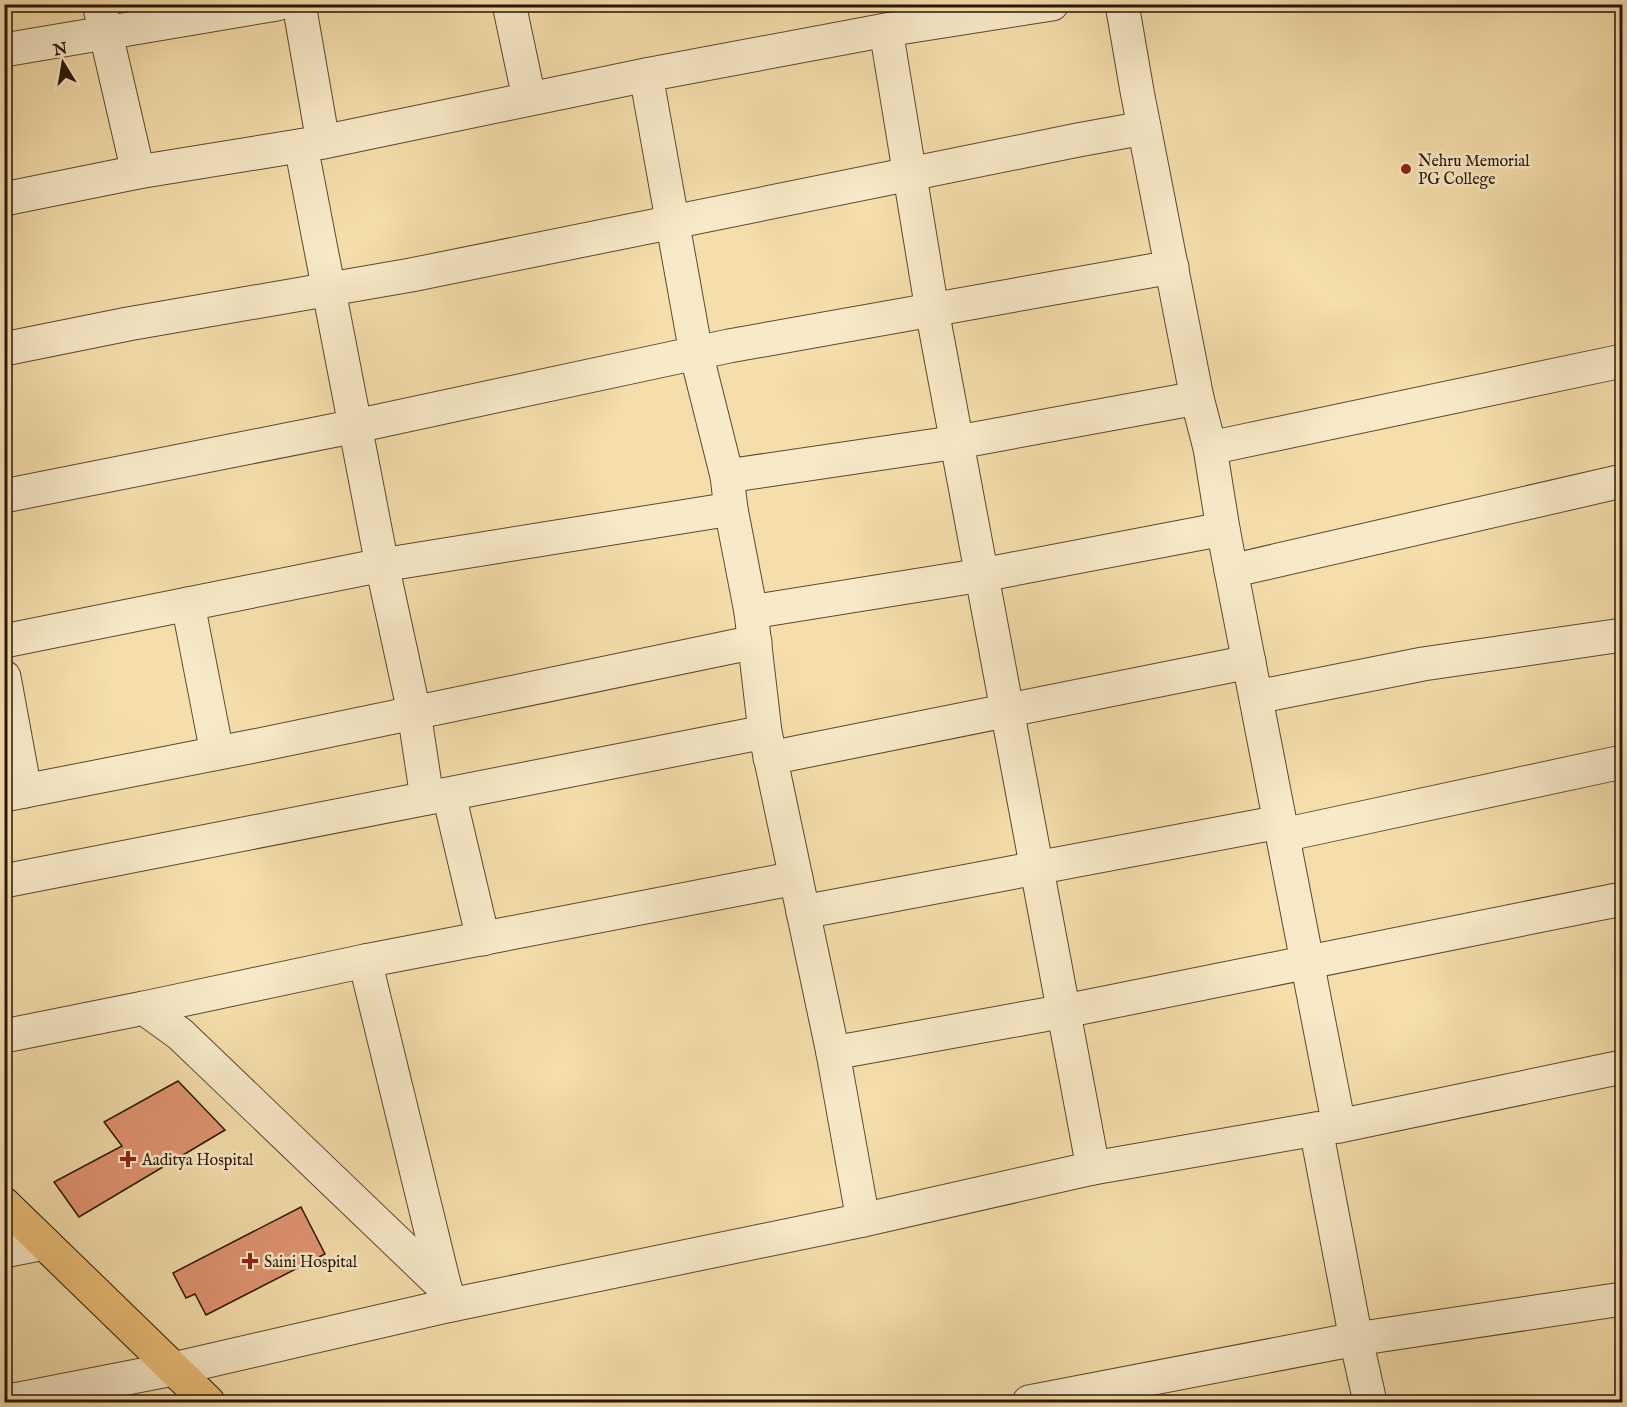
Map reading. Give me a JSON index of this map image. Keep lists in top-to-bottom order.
{
  "places": {
    "other": ["Nehru Memorial PG College"],
    "health": ["Aaditya Hospital", "Saini Hospital"]
  },
  "north": "top"
}
